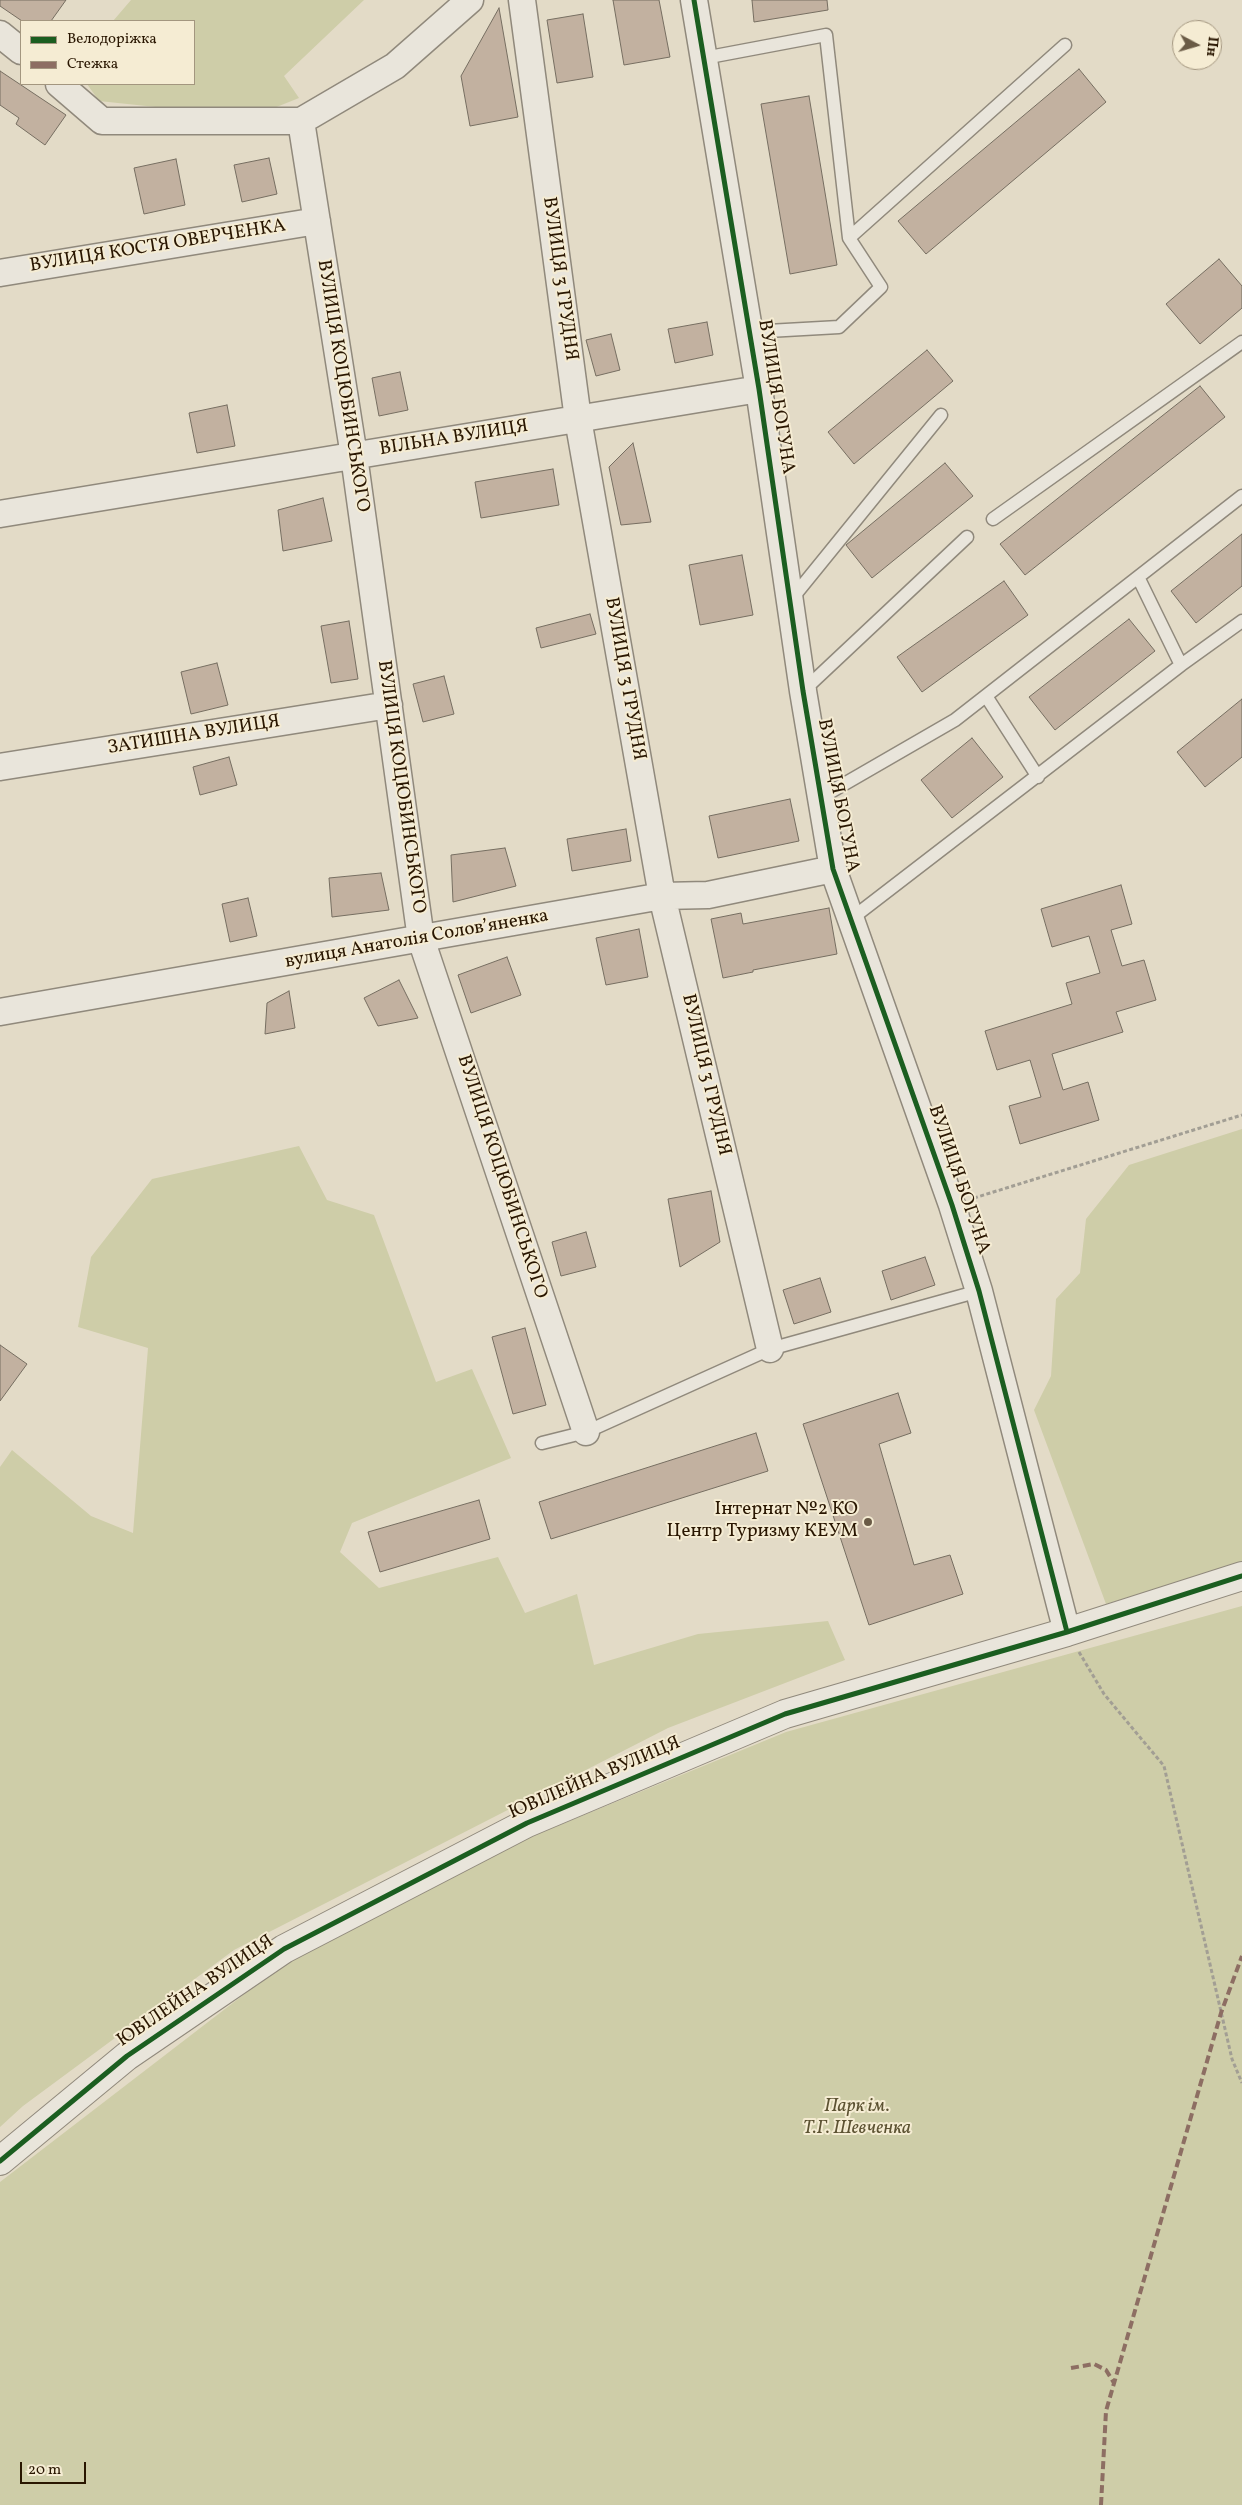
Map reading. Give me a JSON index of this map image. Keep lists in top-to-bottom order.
{
  "streets": {
    "street": [
      "ВУЛИЦЯ КОСТЯ ОВЕРЧЕНКА",
      "ВУЛИЦЯ 3 ГРУДНЯ",
      "ВУЛИЦЯ КОЦЮБИНСЬКОГО",
      "ВУЛИЦЯ БОГУНА",
      "ВІЛЬНА ВУЛИЦЯ",
      "ЗАТИШНА ВУЛИЦЯ",
      "вулиця Анатолія Соловʼяненка",
      "ЮВІЛЕЙНА ВУЛИЦЯ"
    ]
  },
  "crossings": [
    ["ВУЛИЦЯ КОСТЯ ОВЕРЧЕНКА", "ВУЛИЦЯ КОЦЮБИНСЬКОГО"],
    ["ВУЛИЦЯ 3 ГРУДНЯ", "ВІЛЬНА ВУЛИЦЯ"],
    ["ВУЛИЦЯ 3 ГРУДНЯ", "вулиця Анатолія Соловʼяненка"],
    ["ВУЛИЦЯ КОЦЮБИНСЬКОГО", "ВІЛЬНА ВУЛИЦЯ"],
    ["ВУЛИЦЯ КОЦЮБИНСЬКОГО", "ЗАТИШНА ВУЛИЦЯ"],
    ["ВУЛИЦЯ КОЦЮБИНСЬКОГО", "вулиця Анатолія Соловʼяненка"],
    ["ВУЛИЦЯ БОГУНА", "ВІЛЬНА ВУЛИЦЯ"],
    ["ВУЛИЦЯ БОГУНА", "вулиця Анатолія Соловʼяненка"],
    ["ВУЛИЦЯ БОГУНА", "ЮВІЛЕЙНА ВУЛИЦЯ"]
  ],
  "parks": ["Парк ім. Т.Г. Шевченка"],
  "places": ["Інтернат №2 КО Центр Туризму КЕУМ"],
  "legend": ["Велодоріжка", "Стежка"],
  "scale_bar": "20 m",
  "north": "right"
}
